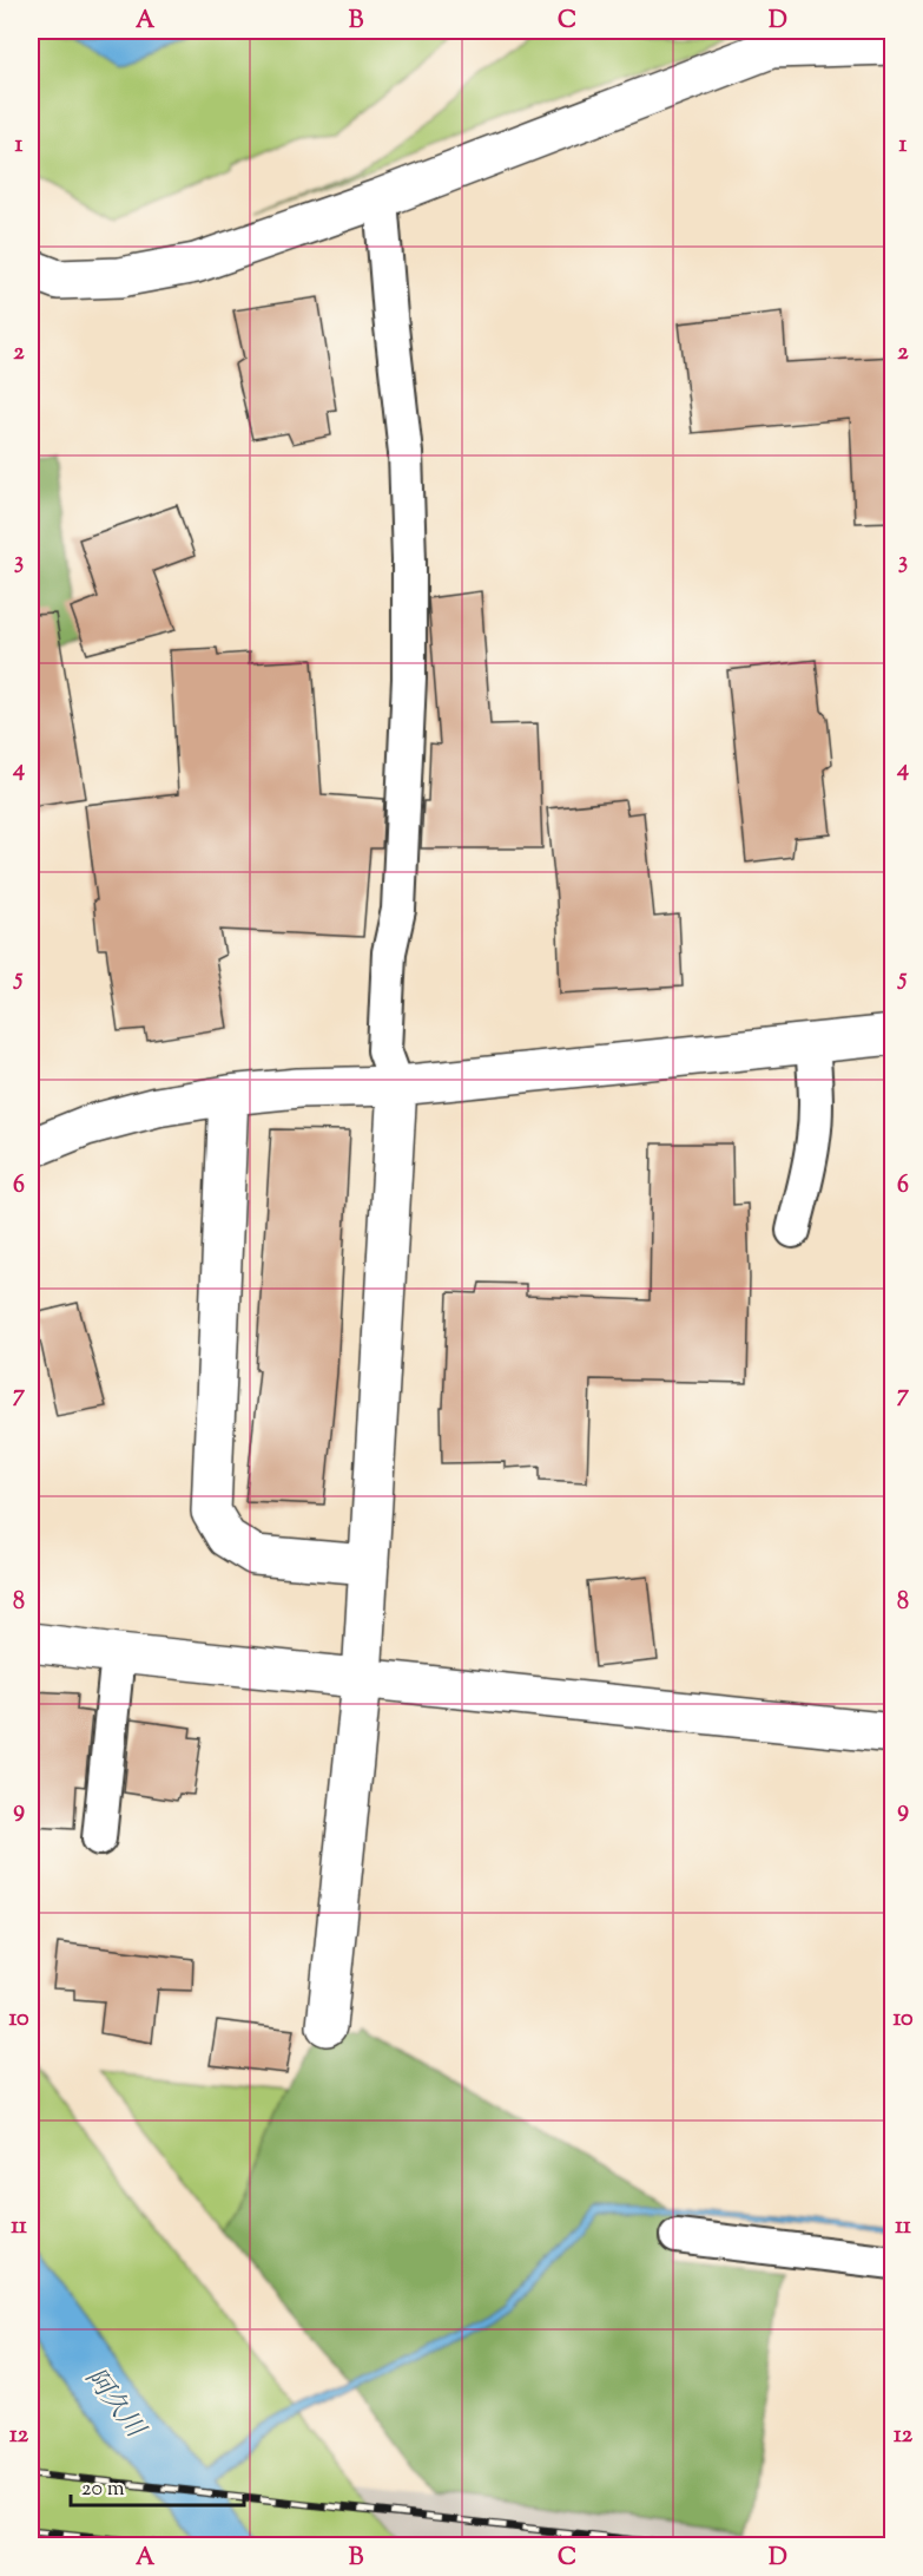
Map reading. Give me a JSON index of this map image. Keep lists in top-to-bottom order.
{
  "water": ["阿久川"],
  "scale_bar": "20 m",
  "grid": {
    "columns": [
      "A",
      "B",
      "C",
      "D"
    ],
    "rows": [
      "1",
      "2",
      "3",
      "4",
      "5",
      "6",
      "7",
      "8",
      "9",
      "10",
      "11",
      "12"
    ]
  }
}
